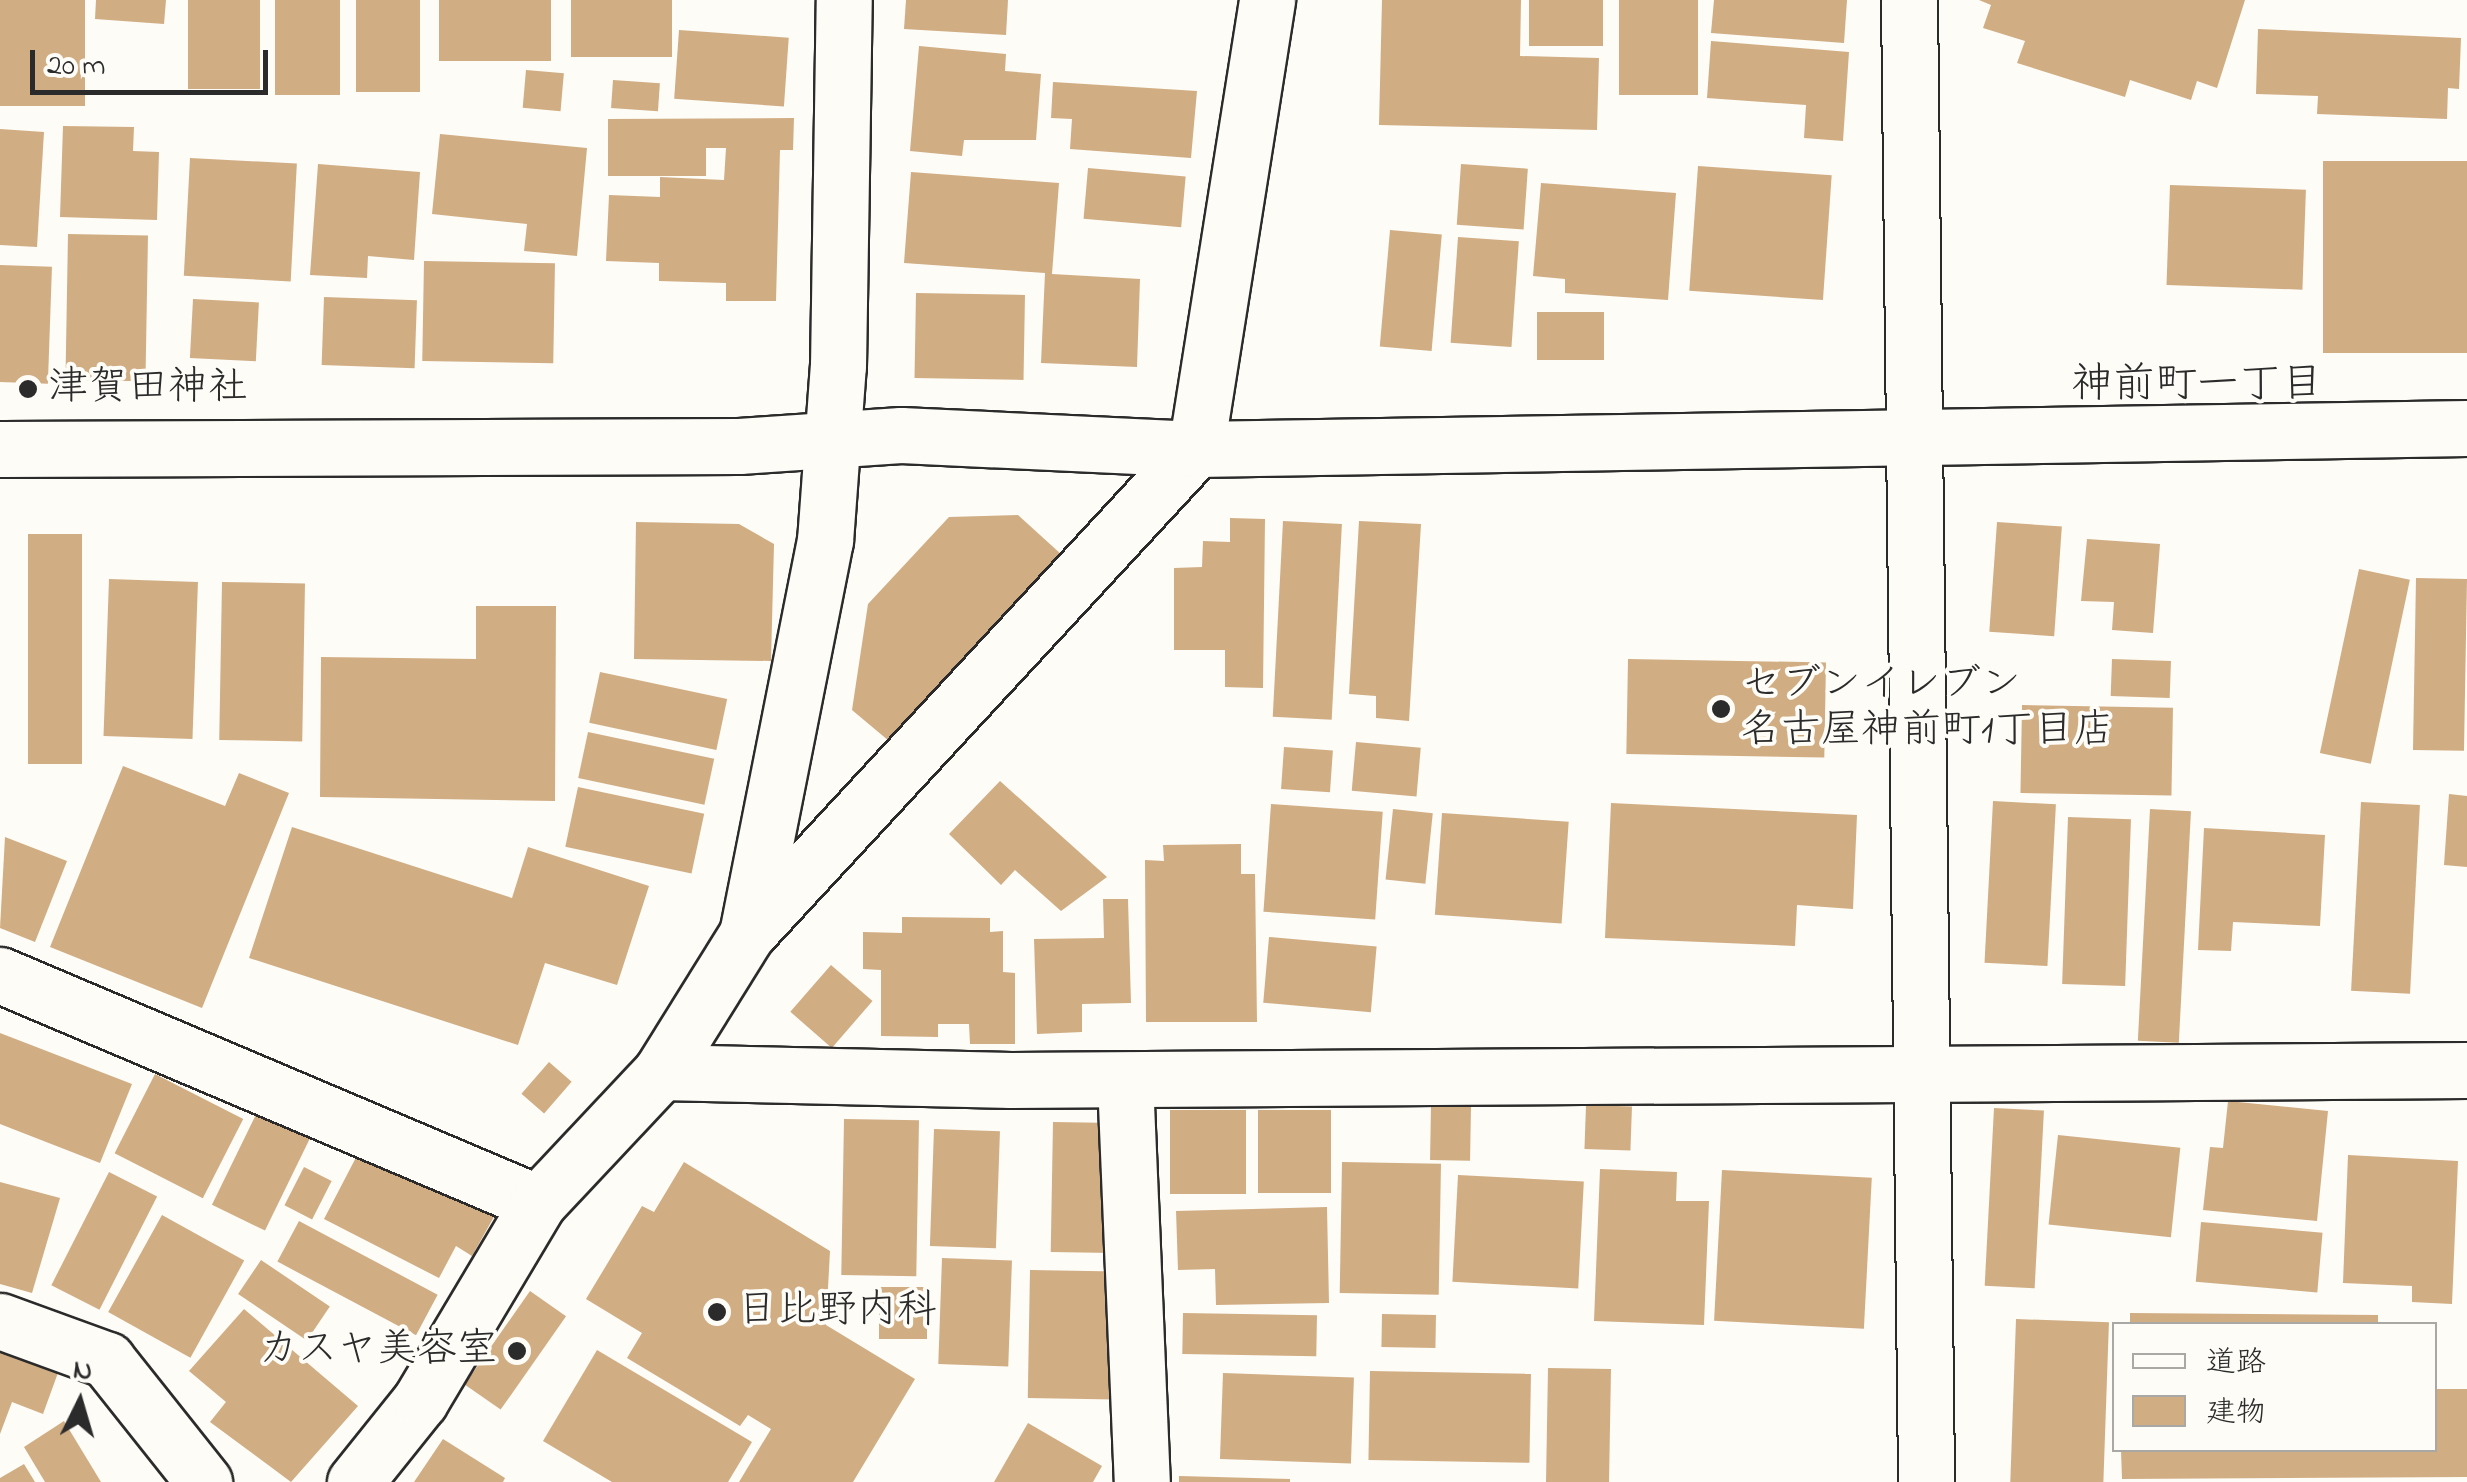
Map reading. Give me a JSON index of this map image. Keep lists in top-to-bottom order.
{
  "districts": ["神前町一丁目"],
  "places": [
    "津賀田神社",
    "セブンイレブン 名古屋神前町1丁目店",
    "日比野内科",
    "カスヤ美容室"
  ],
  "legend": ["道路", "建物"],
  "scale_bar": "20 m",
  "north": "top"
}
